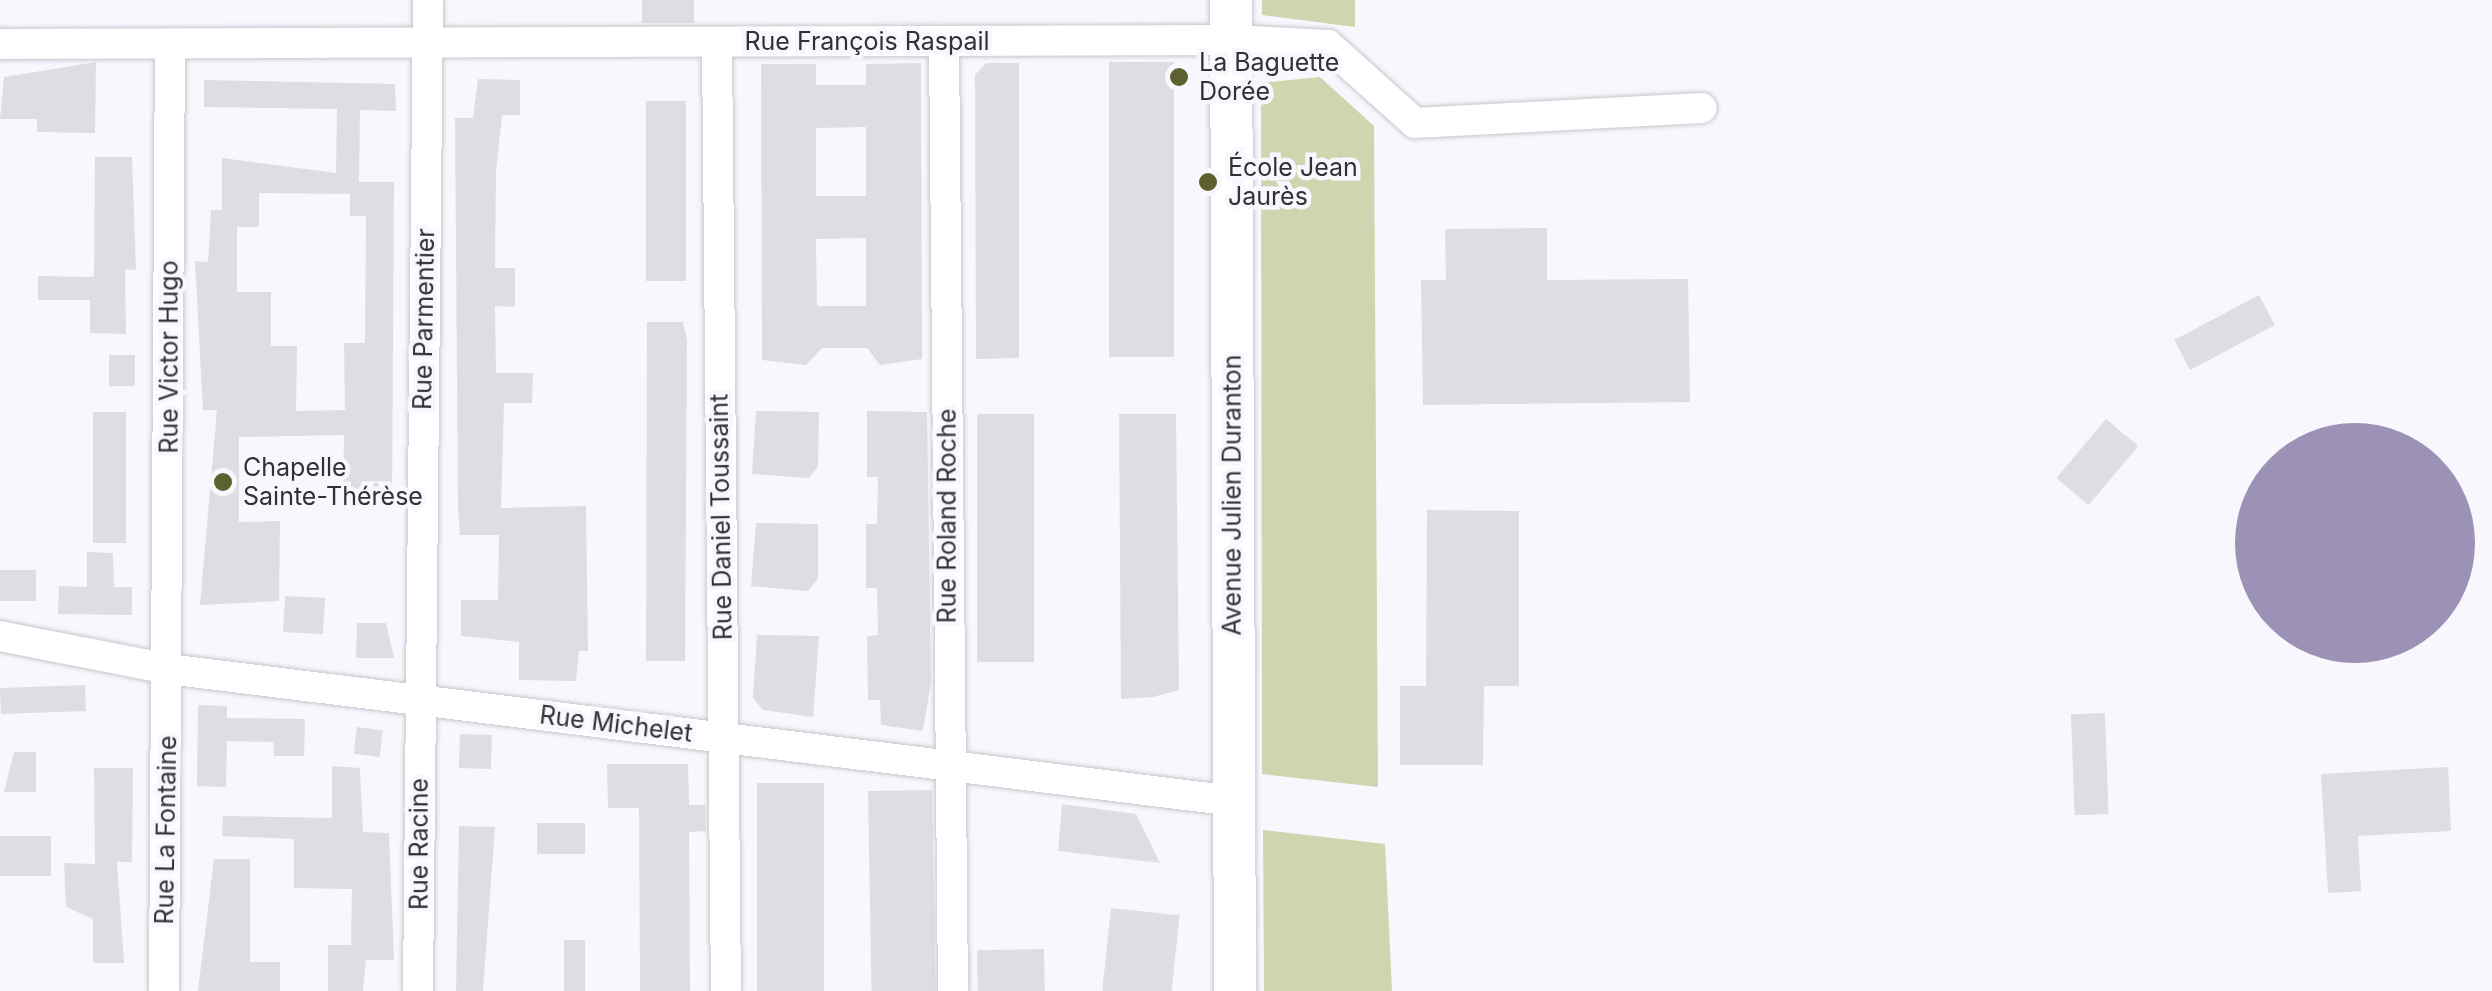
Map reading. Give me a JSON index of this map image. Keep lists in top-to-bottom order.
{
  "streets": {
    "main road": ["Avenue Julien Duranton"],
    "street": [
      "Rue François Raspail",
      "Rue Parmentier",
      "Rue Victor Hugo",
      "Rue Roland Roche",
      "Rue Daniel Toussaint",
      "Rue Michelet",
      "Rue La Fontaine",
      "Rue Racine"
    ]
  },
  "crossings": [
    ["Rue François Raspail", "Rue Parmentier"],
    ["Rue François Raspail", "Rue Victor Hugo"],
    ["Rue François Raspail", "Avenue Julien Duranton"],
    ["Rue François Raspail", "Rue Roland Roche"],
    ["Rue François Raspail", "Rue Daniel Toussaint"],
    ["Rue Parmentier", "Rue Michelet"],
    ["Rue Parmentier", "Rue Racine"],
    ["Rue Victor Hugo", "Rue Michelet"],
    ["Rue Victor Hugo", "Rue La Fontaine"],
    ["Avenue Julien Duranton", "Rue Michelet"],
    ["Rue Roland Roche", "Rue Michelet"],
    ["Rue Daniel Toussaint", "Rue Michelet"],
    ["Rue Michelet", "Rue La Fontaine"],
    ["Rue Michelet", "Rue Racine"]
  ],
  "places": ["La Baguette Dorée", "École Jean Jaurès", "Chapelle Sainte-Thérèse"]
}
